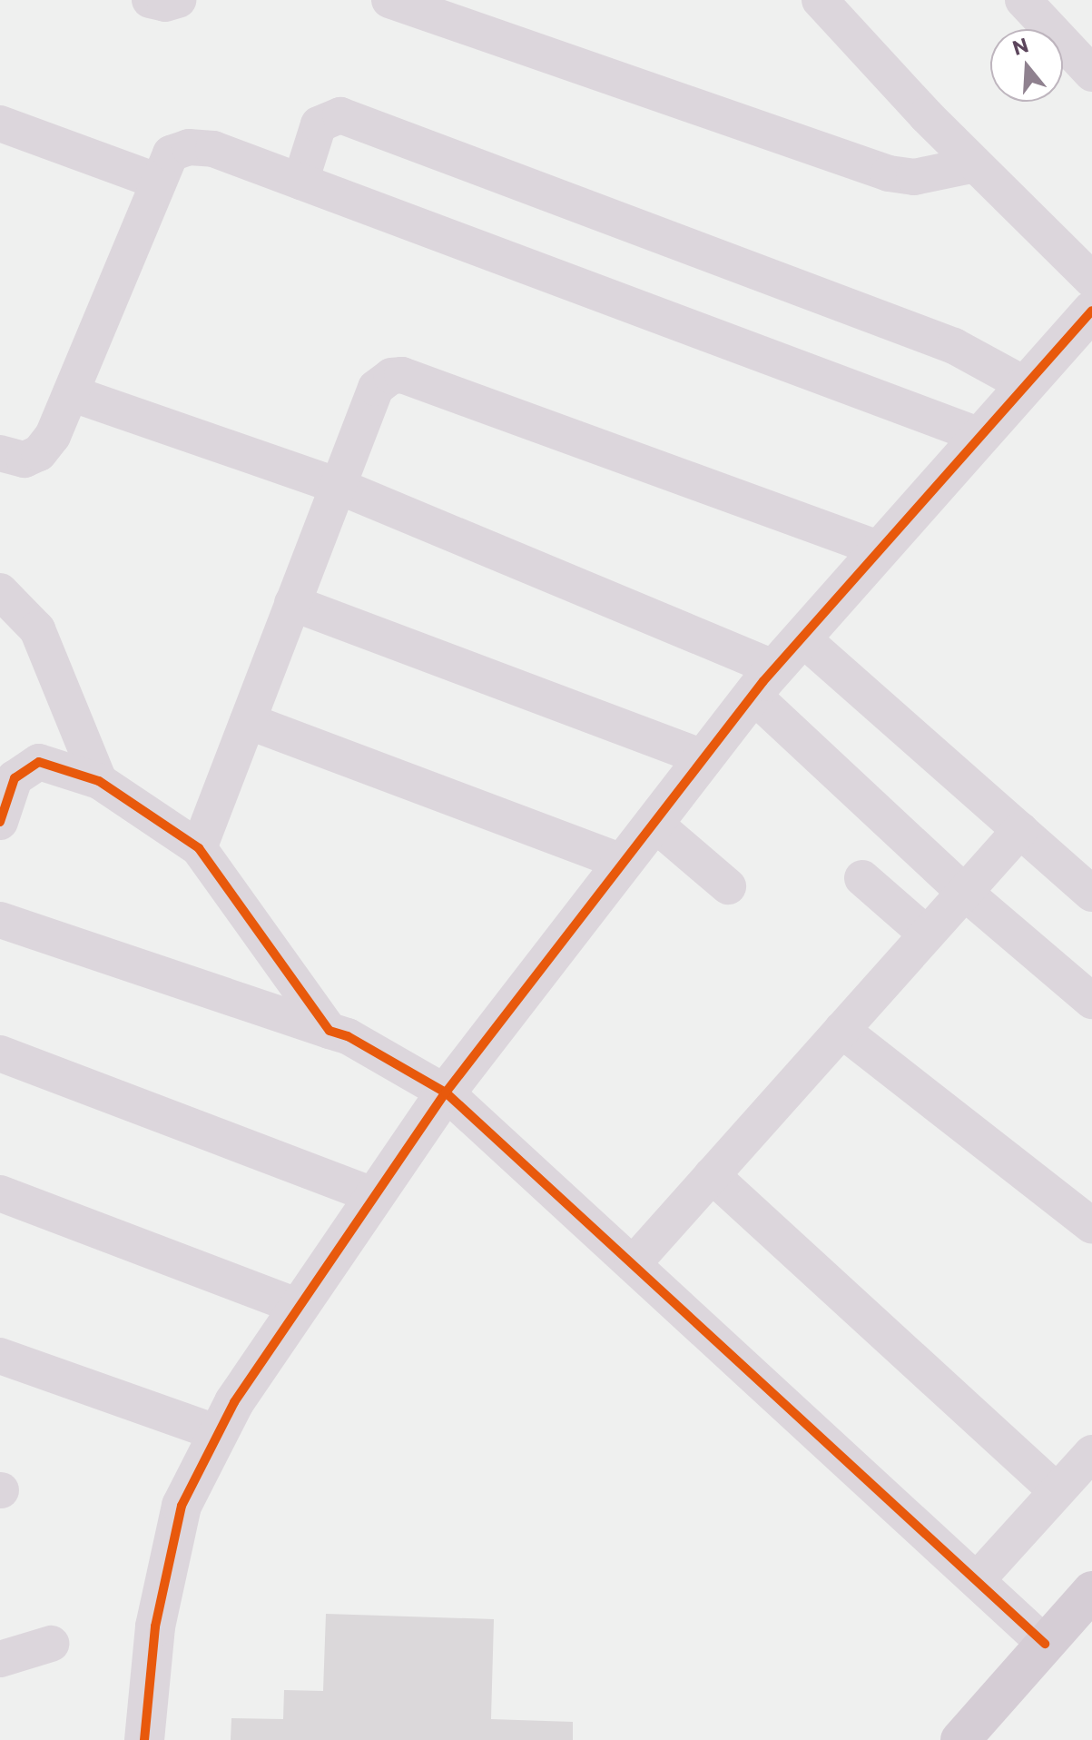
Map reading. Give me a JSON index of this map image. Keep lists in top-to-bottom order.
{
  "north": "top"
}
